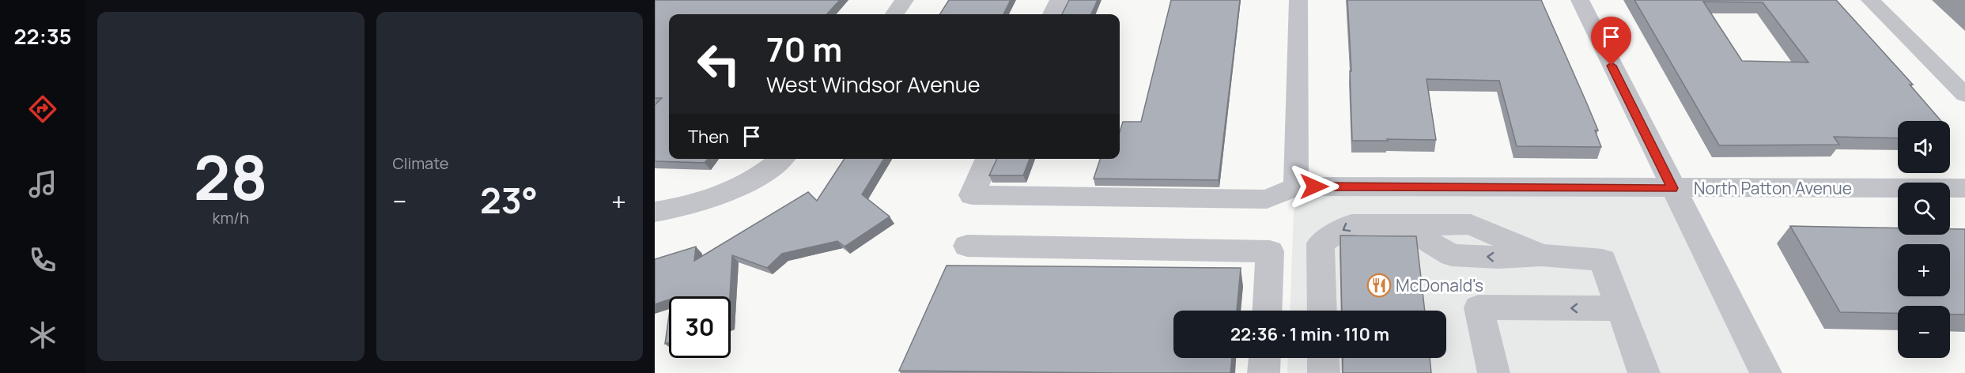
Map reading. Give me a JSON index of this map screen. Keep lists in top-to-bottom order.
{
  "streets": {
    "street": ["North Patton Avenue"]
  },
  "places": {
    "restaurant": ["McDonald's"]
  },
  "page": {
    "tabs": "22:35",
    "tile": [
      ["28", "km/h"],
      "Climate"
    ],
    "turn": ["70 m", "West Windsor Avenue"],
    "then": "Then",
    "map_buttons": ["+", "−"],
    "heat": ["−", "23°", "+"],
    "limit": "30",
    "trip": "22:36 · 1 min · 110 m"
  }
}
